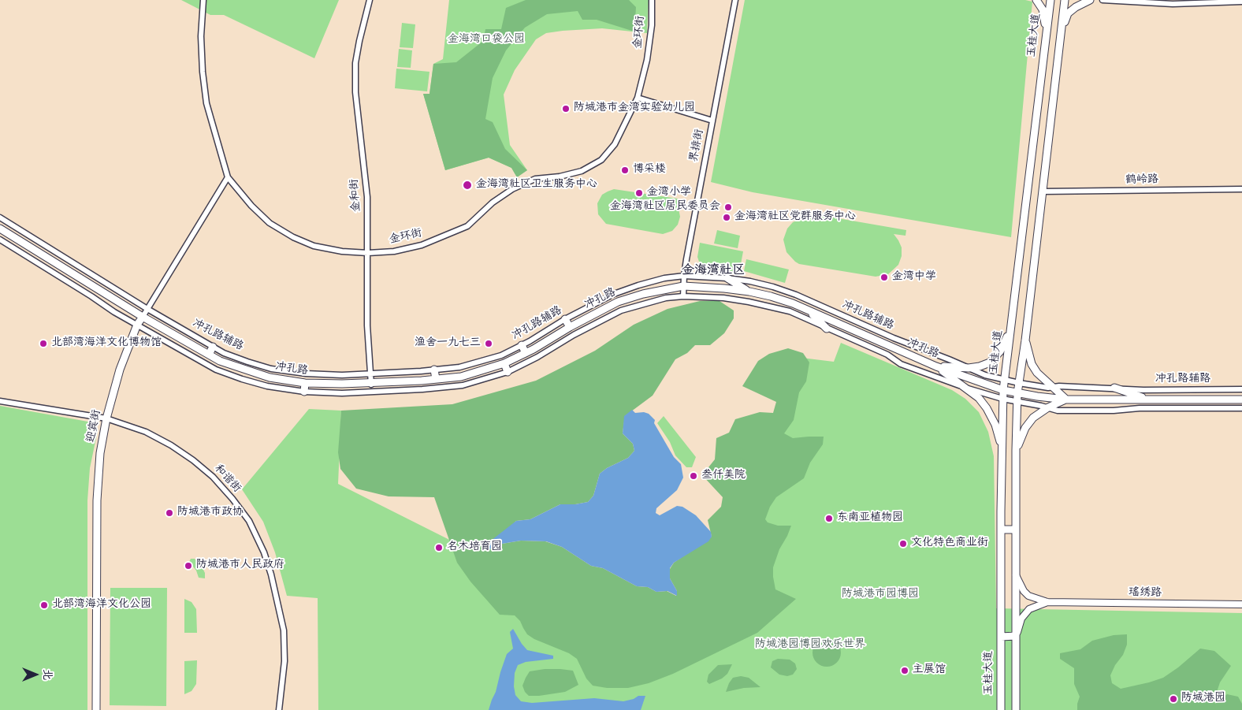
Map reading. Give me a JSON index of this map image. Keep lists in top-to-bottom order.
{
  "streets": {
    "main road": ["玉桂大道", "冲孔路", "迎宾街"],
    "street": [
      "金环街",
      "界排街",
      "鹤岭路",
      "金和街",
      "冲孔路辅路",
      "和谐街",
      "瑶绣路"
    ]
  },
  "crossings": [
    ["金环街", "金和街"],
    ["金环街", "迎宾街"],
    ["玉桂大道", "冲孔路"],
    ["玉桂大道", "冲孔路辅路"],
    ["界排街", "冲孔路"],
    ["界排街", "冲孔路辅路"],
    ["金和街", "冲孔路"],
    ["金和街", "冲孔路辅路"],
    ["冲孔路", "迎宾街"],
    ["冲孔路辅路", "迎宾街"],
    ["迎宾街", "和谐街"]
  ],
  "districts": ["金海湾社区"],
  "parks": ["金海湾口袋公园", "防城港市园博园", "防城港园博园欢乐世界"],
  "places": [
    "防城港市金湾实验幼儿园",
    "博采楼",
    "金海湾社区卫生服务中心",
    "金湾小学",
    "金海湾社区居民委员会",
    "金海湾社区党群服务中心",
    "金湾中学",
    "北部湾海洋文化博物馆",
    "渔舍一九七三",
    "叁仟美院",
    "防城港市政协",
    "东南亚植物园",
    "文化特色商业街",
    "名木培育园",
    "防城港市人民政府",
    "北部湾海洋文化公园",
    "主展馆",
    "防城港园"
  ],
  "north": "right"
}
